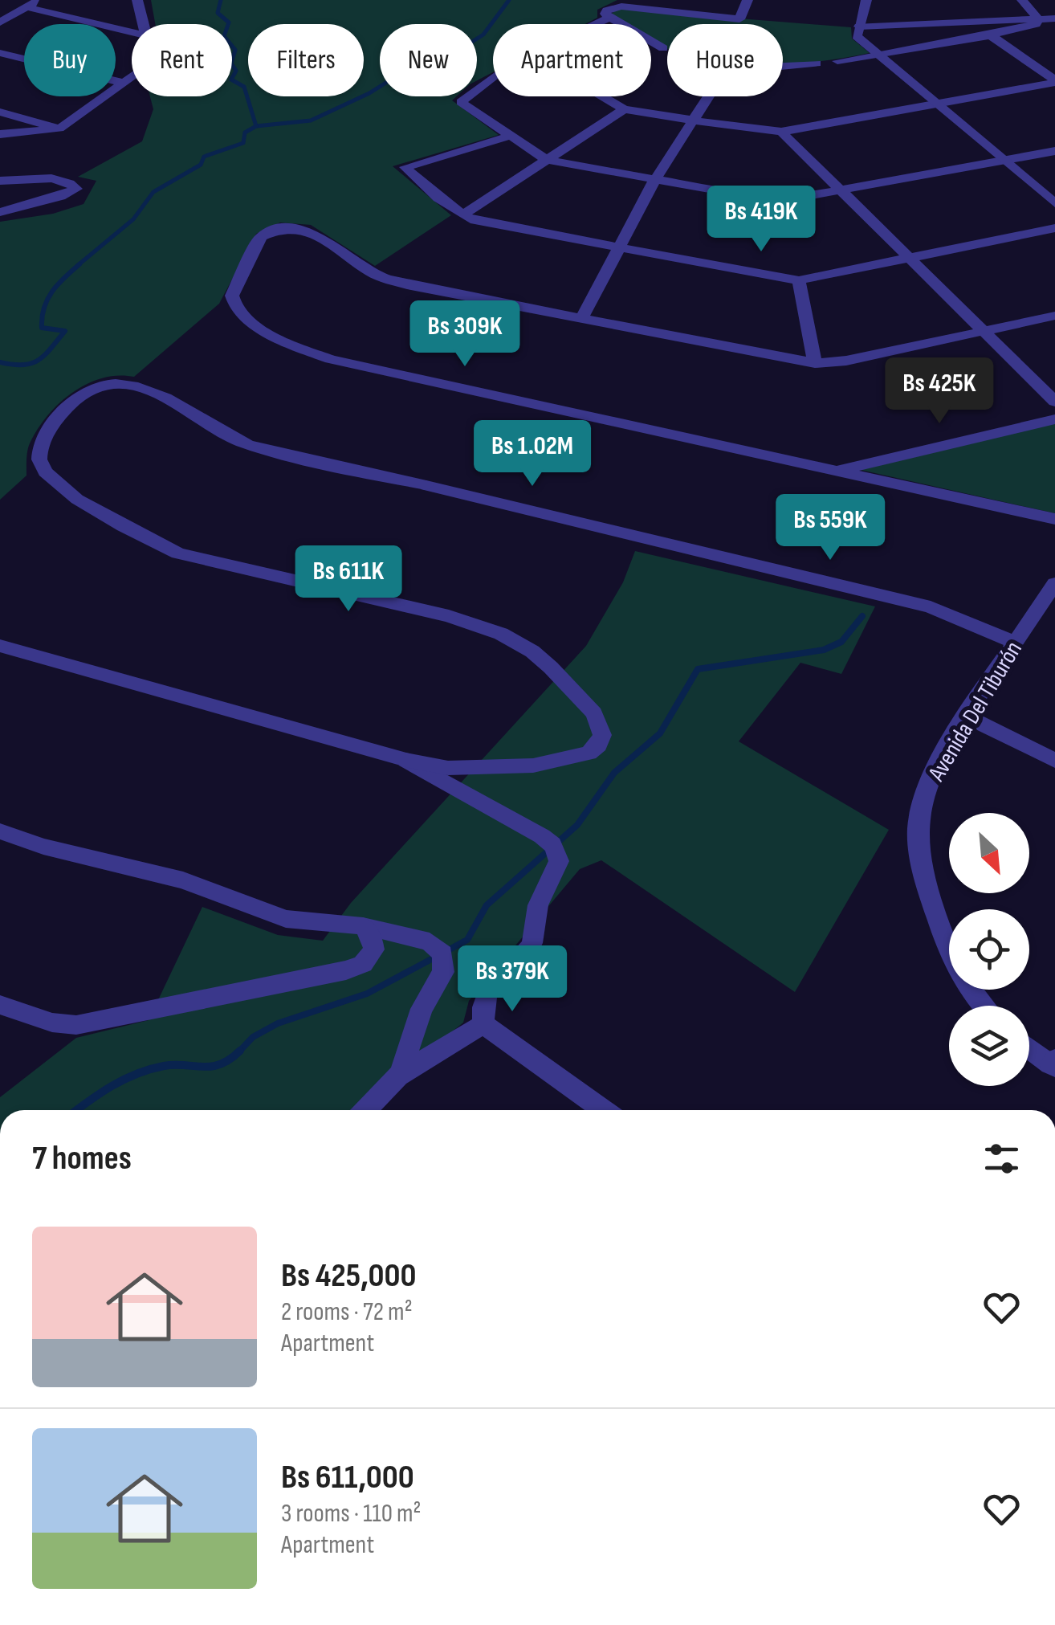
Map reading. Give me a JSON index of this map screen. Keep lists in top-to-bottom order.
{
  "streets": {
    "street": ["Avenida Del Tiburón"]
  },
  "north": "bottom right",
  "page": {
    "chip": [
      "Buy",
      "Rent",
      "Filters",
      "New",
      "Apartment",
      "House"
    ],
    "price": [
      "Bs 419K",
      "Bs 309K",
      "Bs 425K",
      "Bs 1.02M",
      "Bs 559K",
      "Bs 611K",
      "Bs 379K"
    ],
    "heading": "7 homes",
    "list": [
      {
        "name": "Bs 425,000",
        "note": "2 rooms · 72 m² · Apartment"
      },
      {
        "name": "Bs 611,000",
        "note": "3 rooms · 110 m² · Apartment"
      }
    ]
  }
}
